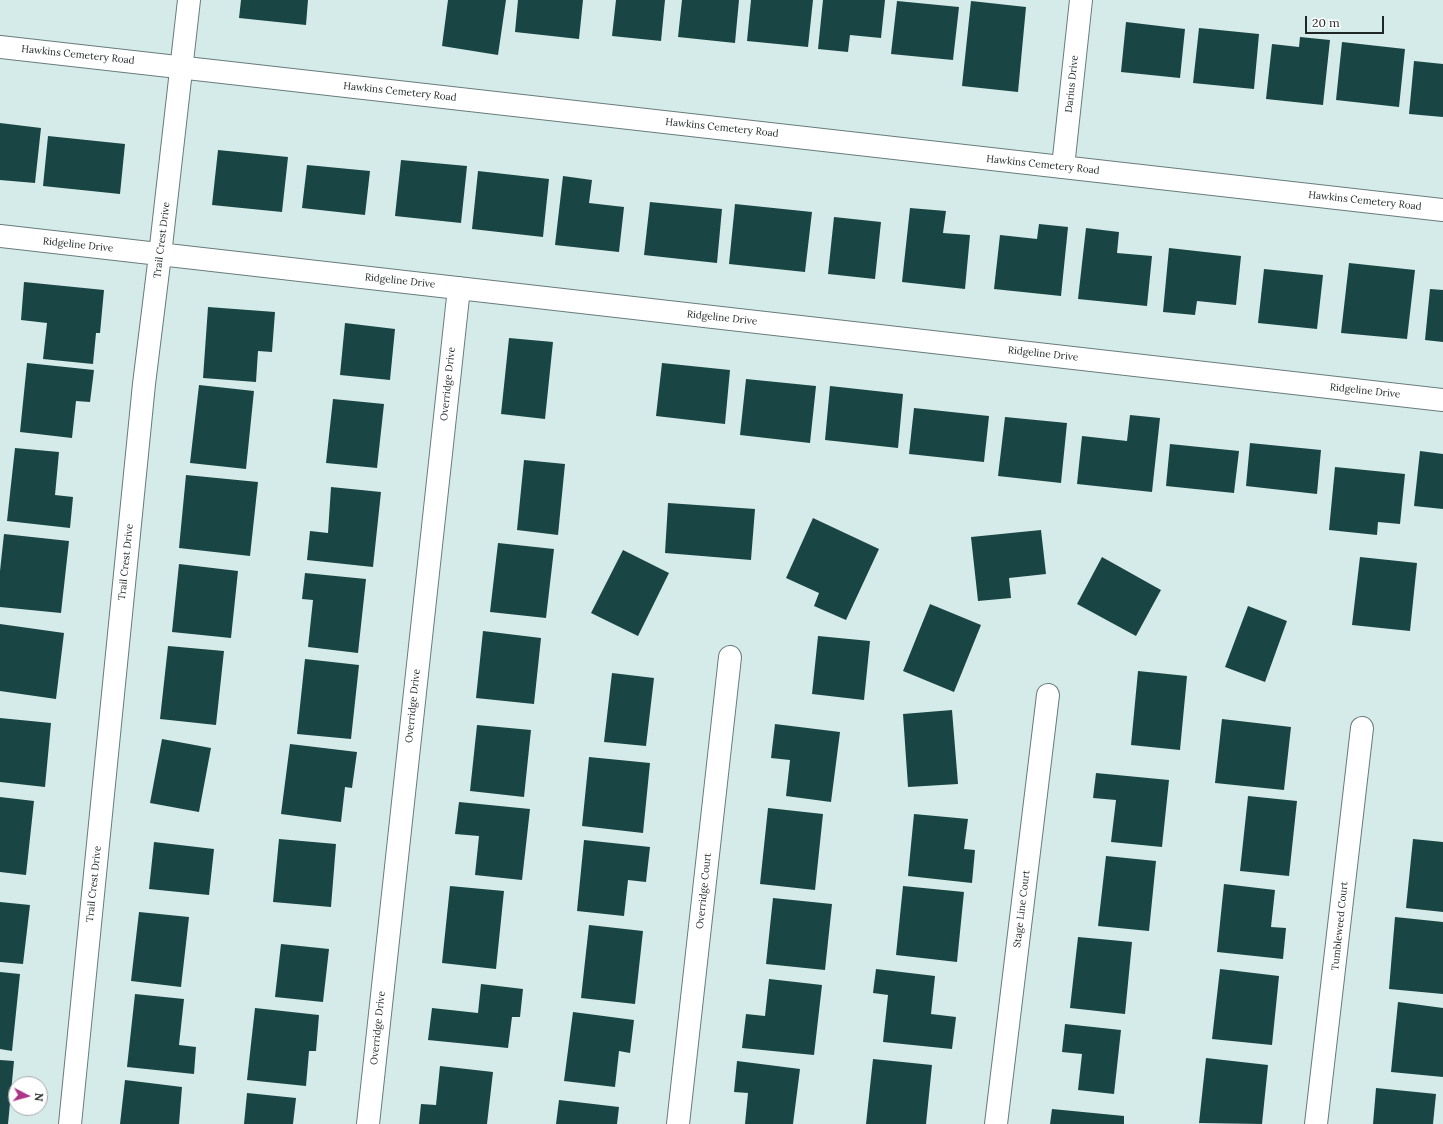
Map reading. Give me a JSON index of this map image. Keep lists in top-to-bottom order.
{
  "streets": {
    "street": [
      "Hawkins Cemetery Road",
      "Darius Drive",
      "Trail Crest Drive",
      "Ridgeline Drive",
      "Overridge Drive",
      "Overridge Court",
      "Stage Line Court",
      "Tumbleweed Court"
    ]
  },
  "crossings": [
    ["Hawkins Cemetery Road", "Darius Drive"],
    ["Hawkins Cemetery Road", "Trail Crest Drive"],
    ["Trail Crest Drive", "Ridgeline Drive"],
    ["Ridgeline Drive", "Overridge Drive"]
  ],
  "scale_bar": "20 m",
  "north": "right"
}
